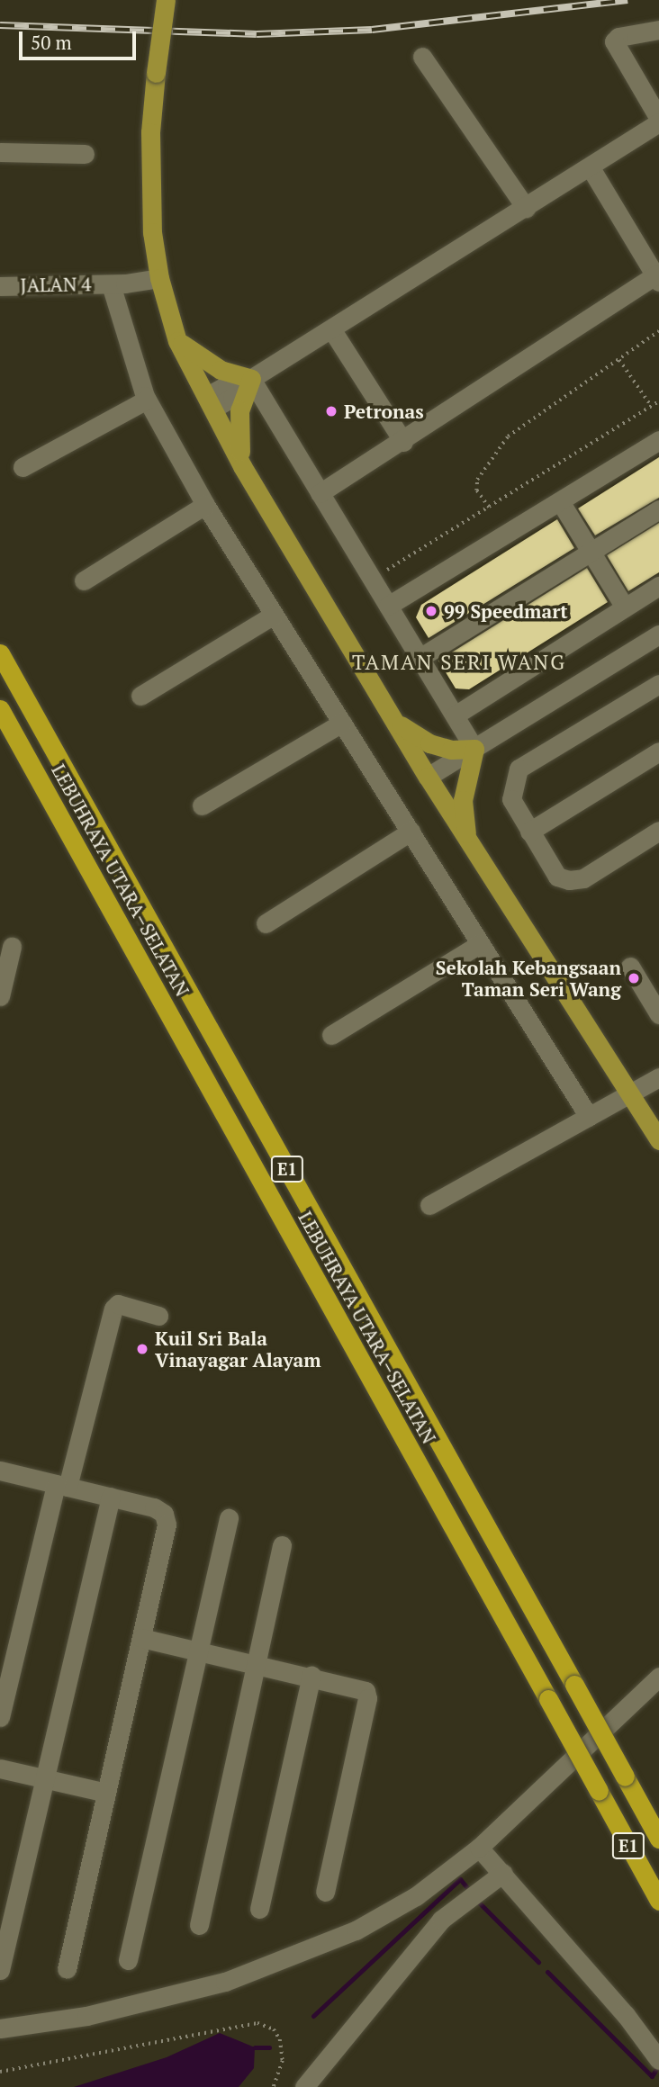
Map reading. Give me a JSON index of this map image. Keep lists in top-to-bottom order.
{
  "streets": {
    "highway": ["LEBUHRAYA UTARA–SELATAN", "E1"],
    "street": ["JALAN 4"]
  },
  "districts": ["TAMAN SERI WANG"],
  "places": [
    "Petronas",
    "99 Speedmart",
    "Sekolah Kebangsaan Taman Seri Wang",
    "Kuil Sri Bala Vinayagar Alayam"
  ],
  "scale_bar": "50 m"
}
